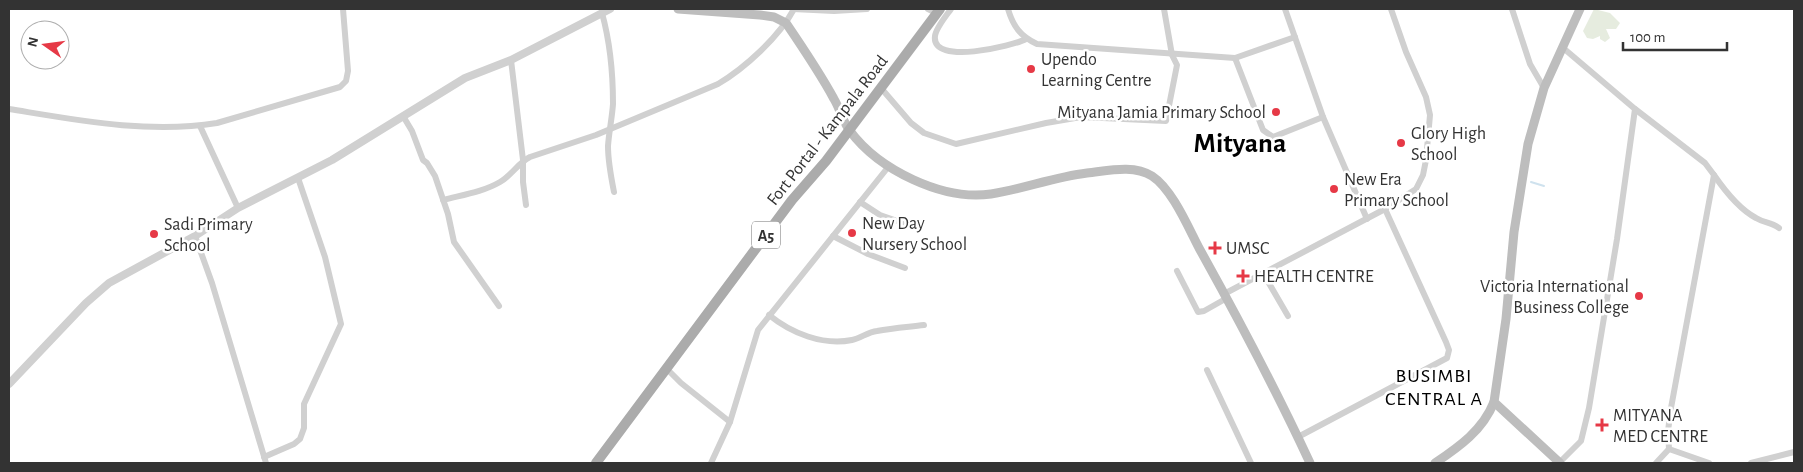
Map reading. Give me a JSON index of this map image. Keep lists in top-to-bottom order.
{
  "streets": {
    "main road": ["Fort Portal - Kampala Road", "A5"]
  },
  "districts": ["Mityana", "BUSIMBI CENTRAL A"],
  "places": {
    "other": [
      "Upendo Learning Centre",
      "Mityana Jamia Primary School",
      "Glory High School",
      "New Era Primary School",
      "New Day Nursery School",
      "Sadi Primary School",
      "Victoria International Business College"
    ],
    "health": ["UMSC", "HEALTH CENTRE", "MITYANA MED CENTRE"]
  },
  "scale_bar": "100 m",
  "north": "left"
}
